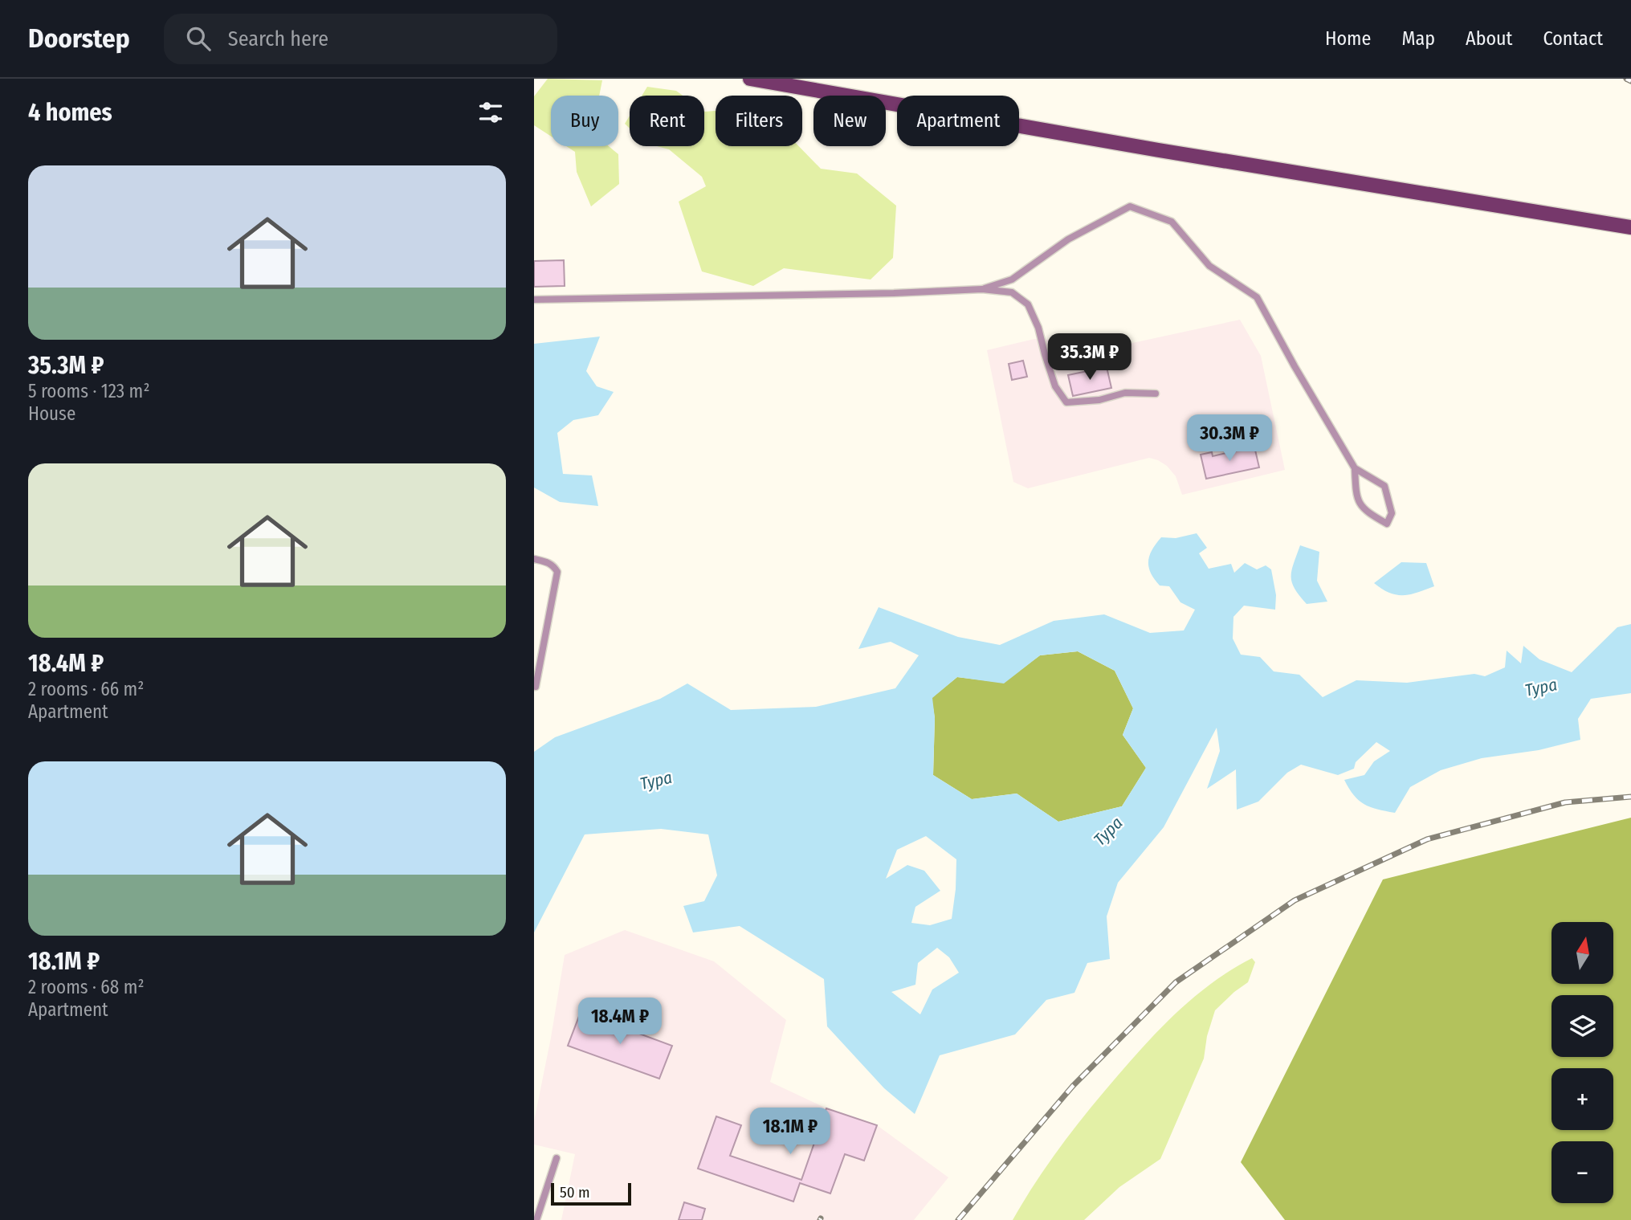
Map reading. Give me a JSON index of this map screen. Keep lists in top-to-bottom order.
{
  "water": ["Тура"],
  "scale_bar": "50 m",
  "north": "top",
  "page": {
    "header": "Doorstep",
    "search": "Search here",
    "nav": [
      "Home",
      "Map",
      "About",
      "Contact"
    ],
    "heading": "4 homes",
    "chip": [
      "Buy",
      "Rent",
      "Filters",
      "New",
      "Apartment"
    ],
    "list": [
      {
        "name": "35.3M ₽",
        "note": "5 rooms · 123 m² · House"
      },
      {
        "name": "18.4M ₽",
        "note": "2 rooms · 66 m² · Apartment"
      },
      {
        "name": "18.1M ₽",
        "note": "2 rooms · 68 m² · Apartment"
      }
    ],
    "price": [
      "35.3M ₽",
      "30.3M ₽",
      "18.4M ₽",
      "18.1M ₽"
    ],
    "map_buttons": ["+", "−"],
    "scale": "50 m"
  }
}
